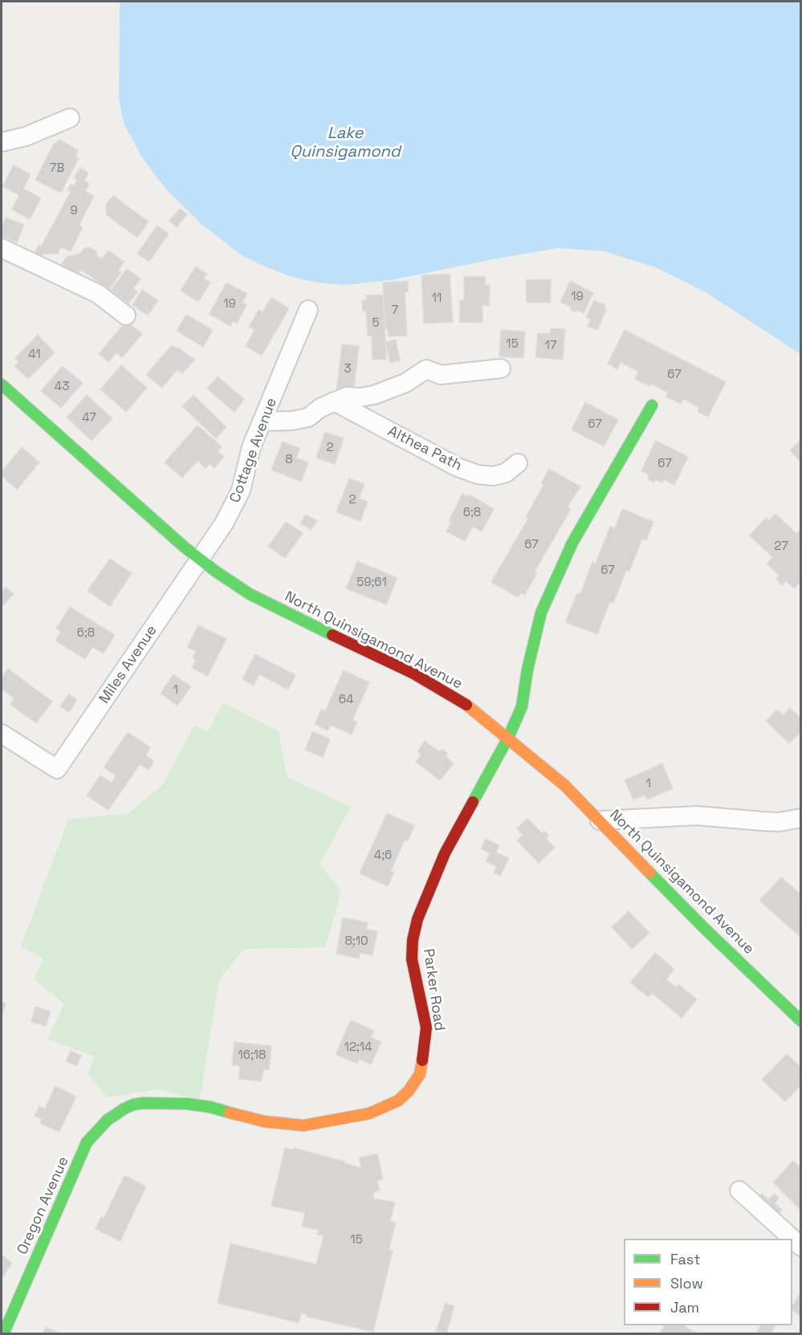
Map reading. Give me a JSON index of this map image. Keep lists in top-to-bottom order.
{
  "streets": {
    "street": [
      "Althea Path",
      "Cottage Avenue",
      "North Quinsigamond Avenue",
      "Miles Avenue",
      "Parker Road",
      "Oregon Avenue"
    ]
  },
  "crossings": [
    ["Cottage Avenue", "North Quinsigamond Avenue"],
    ["Cottage Avenue", "Miles Avenue"],
    ["North Quinsigamond Avenue", "Miles Avenue"],
    ["North Quinsigamond Avenue", "Parker Road"],
    ["Parker Road", "Oregon Avenue"]
  ],
  "water": ["Lake Quinsigamond"],
  "house_numbers": [
    "7B",
    "9",
    "19",
    "11",
    "19",
    "7",
    "5",
    "15",
    "17",
    "41",
    "3",
    "67",
    "43",
    "47",
    "67",
    "2",
    "8",
    "67",
    "2",
    "6;8",
    "67",
    "27",
    "67",
    "59;61",
    "6;8",
    "1",
    "64",
    "1",
    "4;6",
    "8;10",
    "12;14",
    "16;18",
    "15"
  ],
  "legend": ["Fast", "Slow", "Jam"]
}
